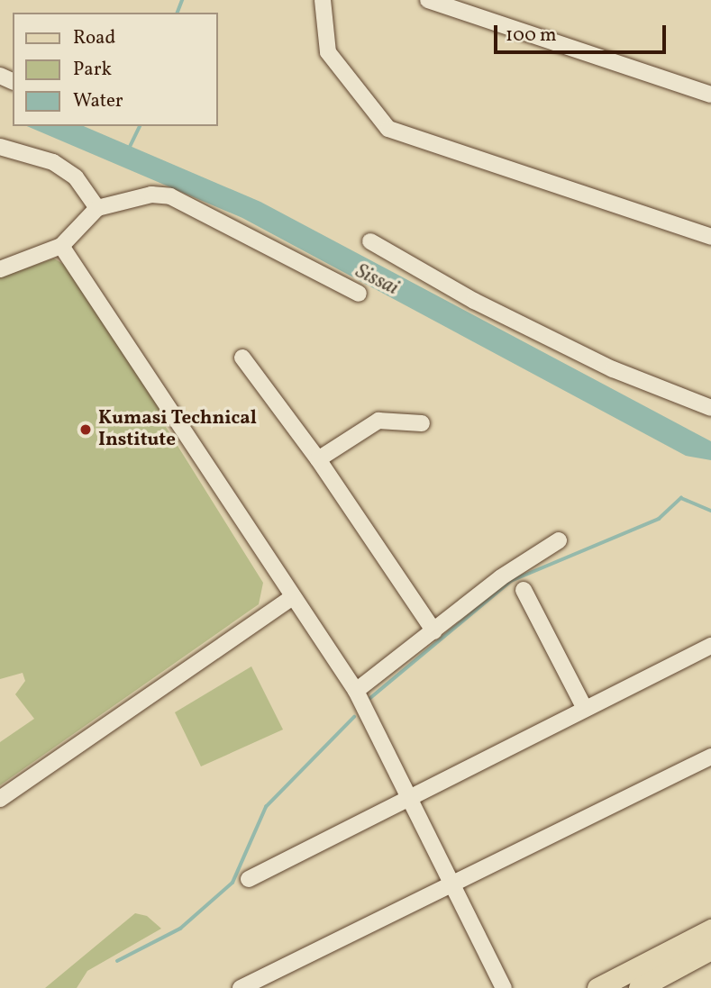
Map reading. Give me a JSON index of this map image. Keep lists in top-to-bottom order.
{
  "water": ["Sissai"],
  "places": ["Kumasi Technical Institute"],
  "legend": ["Road", "Park", "Water"],
  "scale_bar": "100 m"
}
